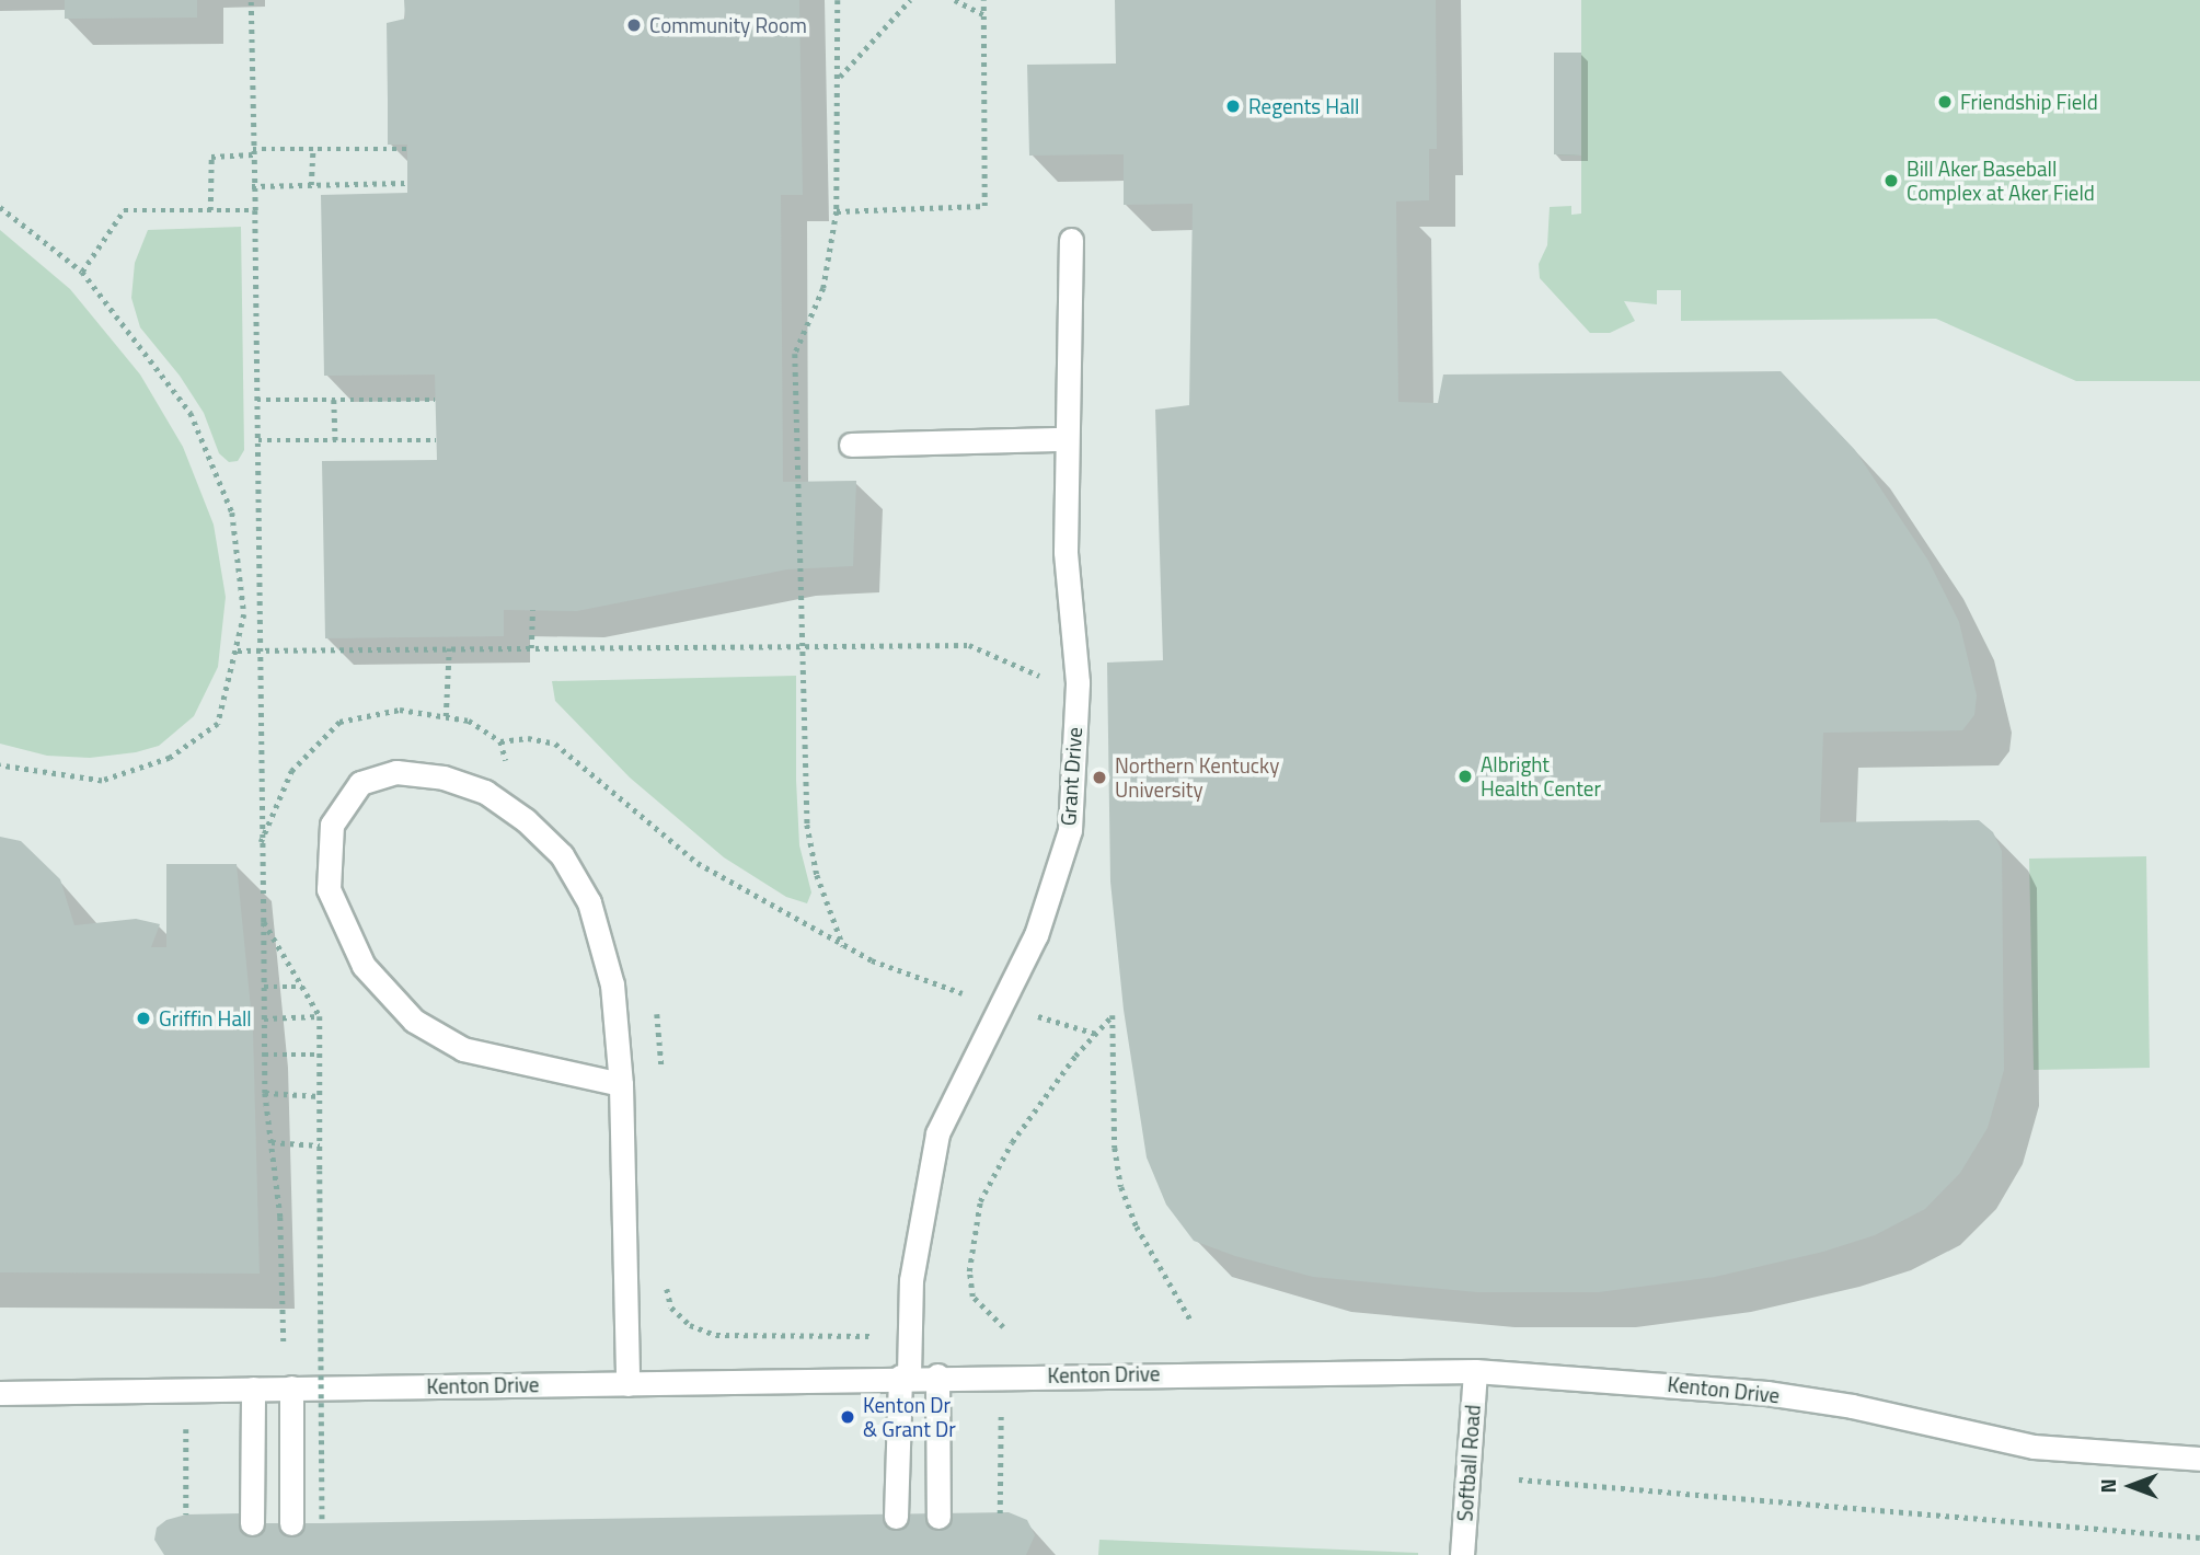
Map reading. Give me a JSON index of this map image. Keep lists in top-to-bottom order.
{
  "streets": {
    "street": ["Grant Drive", "Kenton Drive", "Softball Road"]
  },
  "crossings": [
    ["Grant Drive", "Kenton Drive"],
    ["Kenton Drive", "Softball Road"]
  ],
  "places": [
    "Community Room",
    "Friendship Field",
    "Regents Hall",
    "Bill Aker Baseball Complex at Aker Field",
    "Albright Health Center",
    "Northern Kentucky University",
    "Griffin Hall",
    "Kenton Dr & Grant Dr"
  ],
  "north": "left"
}
